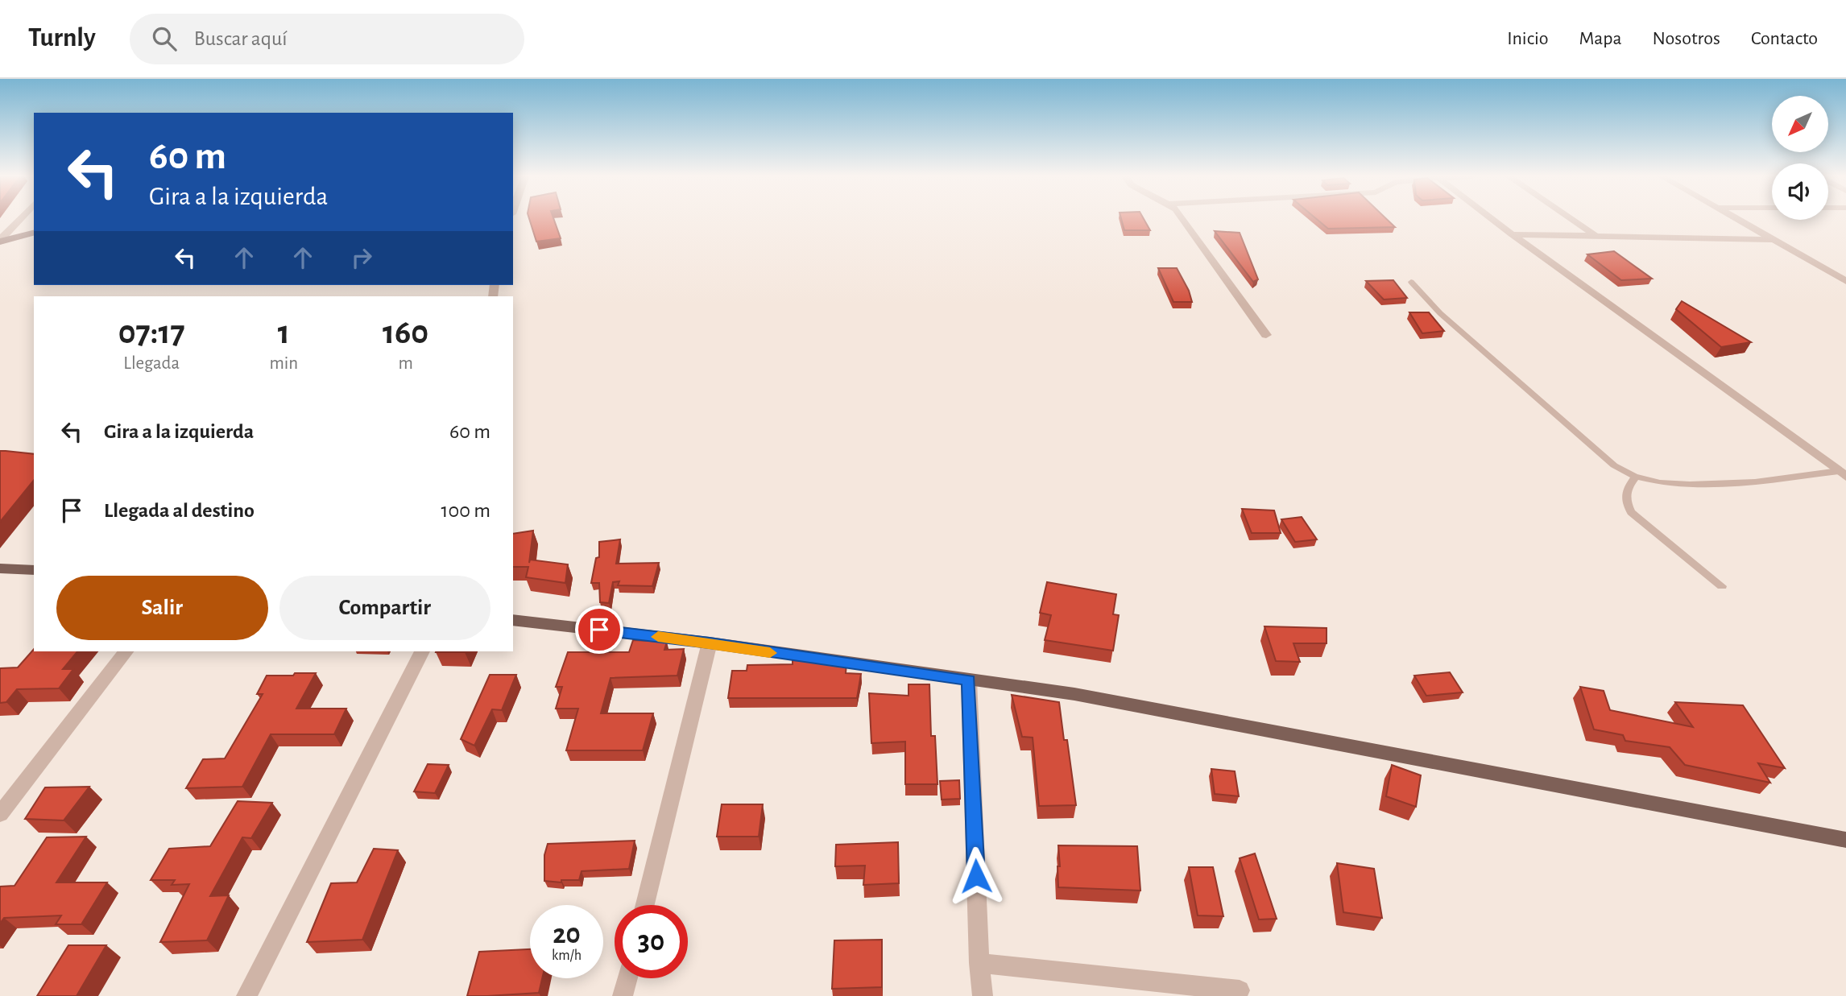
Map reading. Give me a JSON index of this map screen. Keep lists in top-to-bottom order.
{
  "north": "bottom left",
  "page": {
    "header": "Turnly",
    "search": "Buscar aquí",
    "nav": [
      "Inicio",
      "Mapa",
      "Nosotros",
      "Contacto"
    ],
    "turn": ["60 m", "Gira a la izquierda"],
    "eta": [
      "07:17",
      "Llegada",
      "1",
      "min",
      "160",
      "m"
    ],
    "list": [
      {
        "name": "Gira a la izquierda",
        "value": "60 m"
      },
      {
        "name": "Llegada al destino",
        "value": "100 m"
      }
    ],
    "buttons": ["Salir", "Compartir"],
    "speed": "20 km/h",
    "limit": "30"
  }
}
